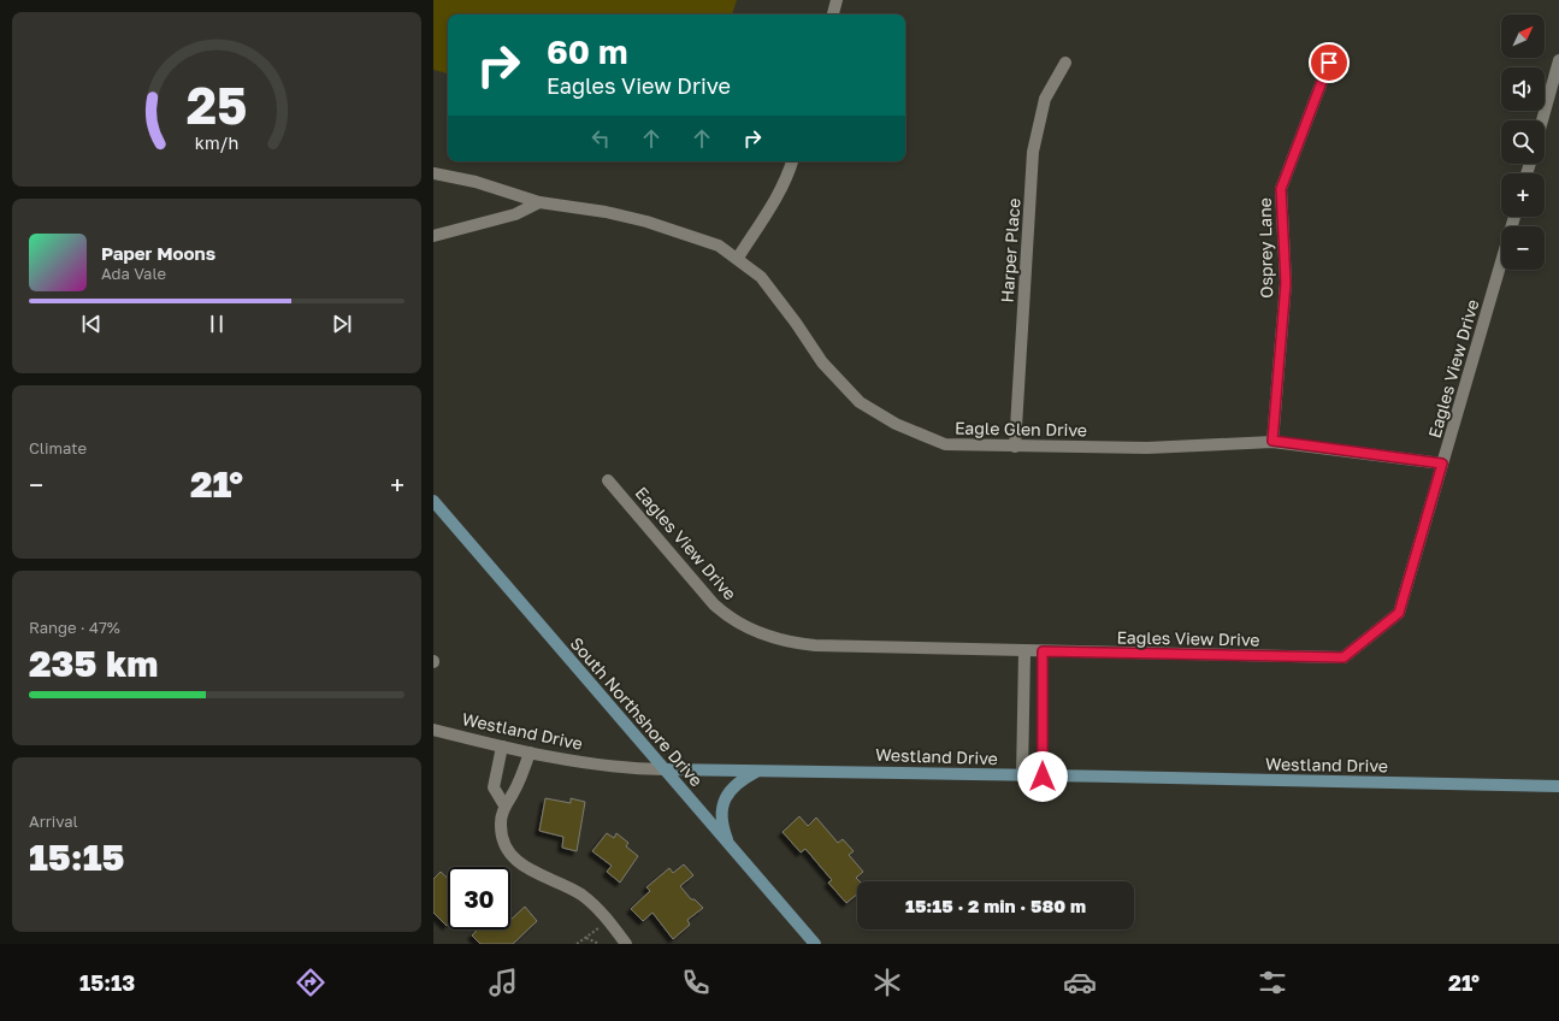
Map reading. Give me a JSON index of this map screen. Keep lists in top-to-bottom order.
{
  "streets": {
    "main road": ["South Northshore Drive", "Westland Drive"],
    "street": [
      "Osprey Lane",
      "Harper Place",
      "Eagles View Drive",
      "Eagle Glen Drive"
    ]
  },
  "crossings": [
    ["Osprey Lane", "Eagle Glen Drive"],
    ["Harper Place", "Eagle Glen Drive"],
    ["Eagles View Drive", "Eagle Glen Drive"],
    ["South Northshore Drive", "Westland Drive"]
  ],
  "north": "top right",
  "page": {
    "map_buttons": ["+", "−"],
    "turn": ["60 m", "Eagles View Drive"],
    "song": ["Paper Moons", "Ada Vale"],
    "tile": [
      "Climate",
      ["Range · 47%", "235 km"],
      ["Arrival", "15:15"]
    ],
    "heat": ["−", "21°", "+"],
    "limit": "30",
    "trip": "15:15 · 2 min · 580 m",
    "tabs": ["15:13", "21°"],
    "gauge": ["25", "km/h"]
  }
}
